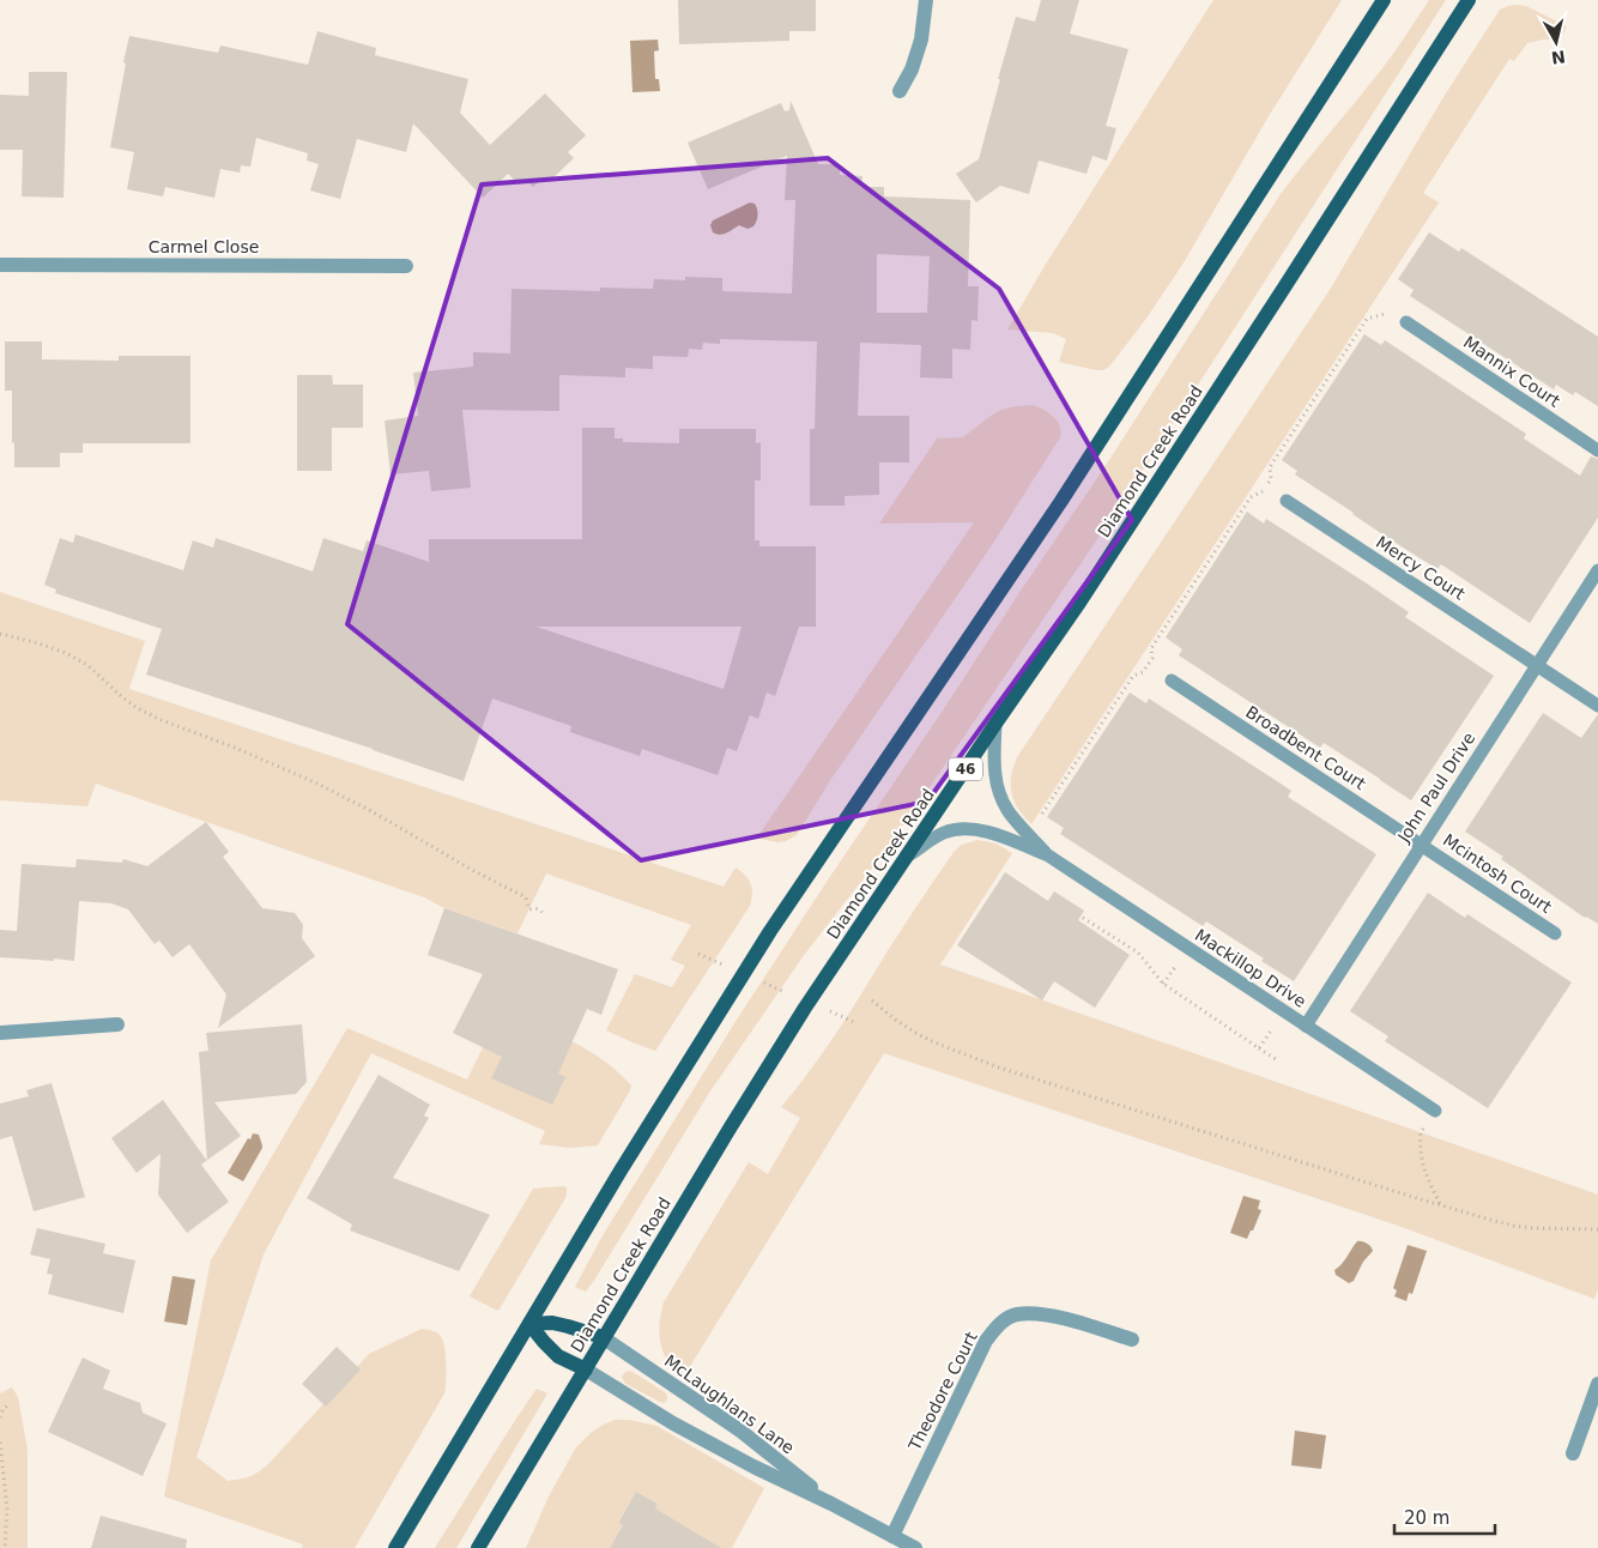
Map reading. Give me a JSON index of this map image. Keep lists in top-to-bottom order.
{
  "streets": {
    "main road": ["Diamond Creek Road", "46"],
    "street": ["Carmel Close", "Theodore Court", "McLaughlans Lane"],
    "lane": [
      "Mannix Court",
      "Mercy Court",
      "Broadbent Court",
      "John Paul Drive",
      "Mcintosh Court",
      "Mackillop Drive"
    ]
  },
  "crossings": [
    ["Diamond Creek Road", "Mackillop Drive"],
    ["Diamond Creek Road", "McLaughlans Lane"],
    ["Mercy Court", "John Paul Drive"],
    ["Broadbent Court", "John Paul Drive"],
    ["Broadbent Court", "Mcintosh Court"],
    ["John Paul Drive", "Mcintosh Court"],
    ["John Paul Drive", "Mackillop Drive"],
    ["Theodore Court", "McLaughlans Lane"]
  ],
  "scale_bar": "20 m",
  "north": "bottom"
}
